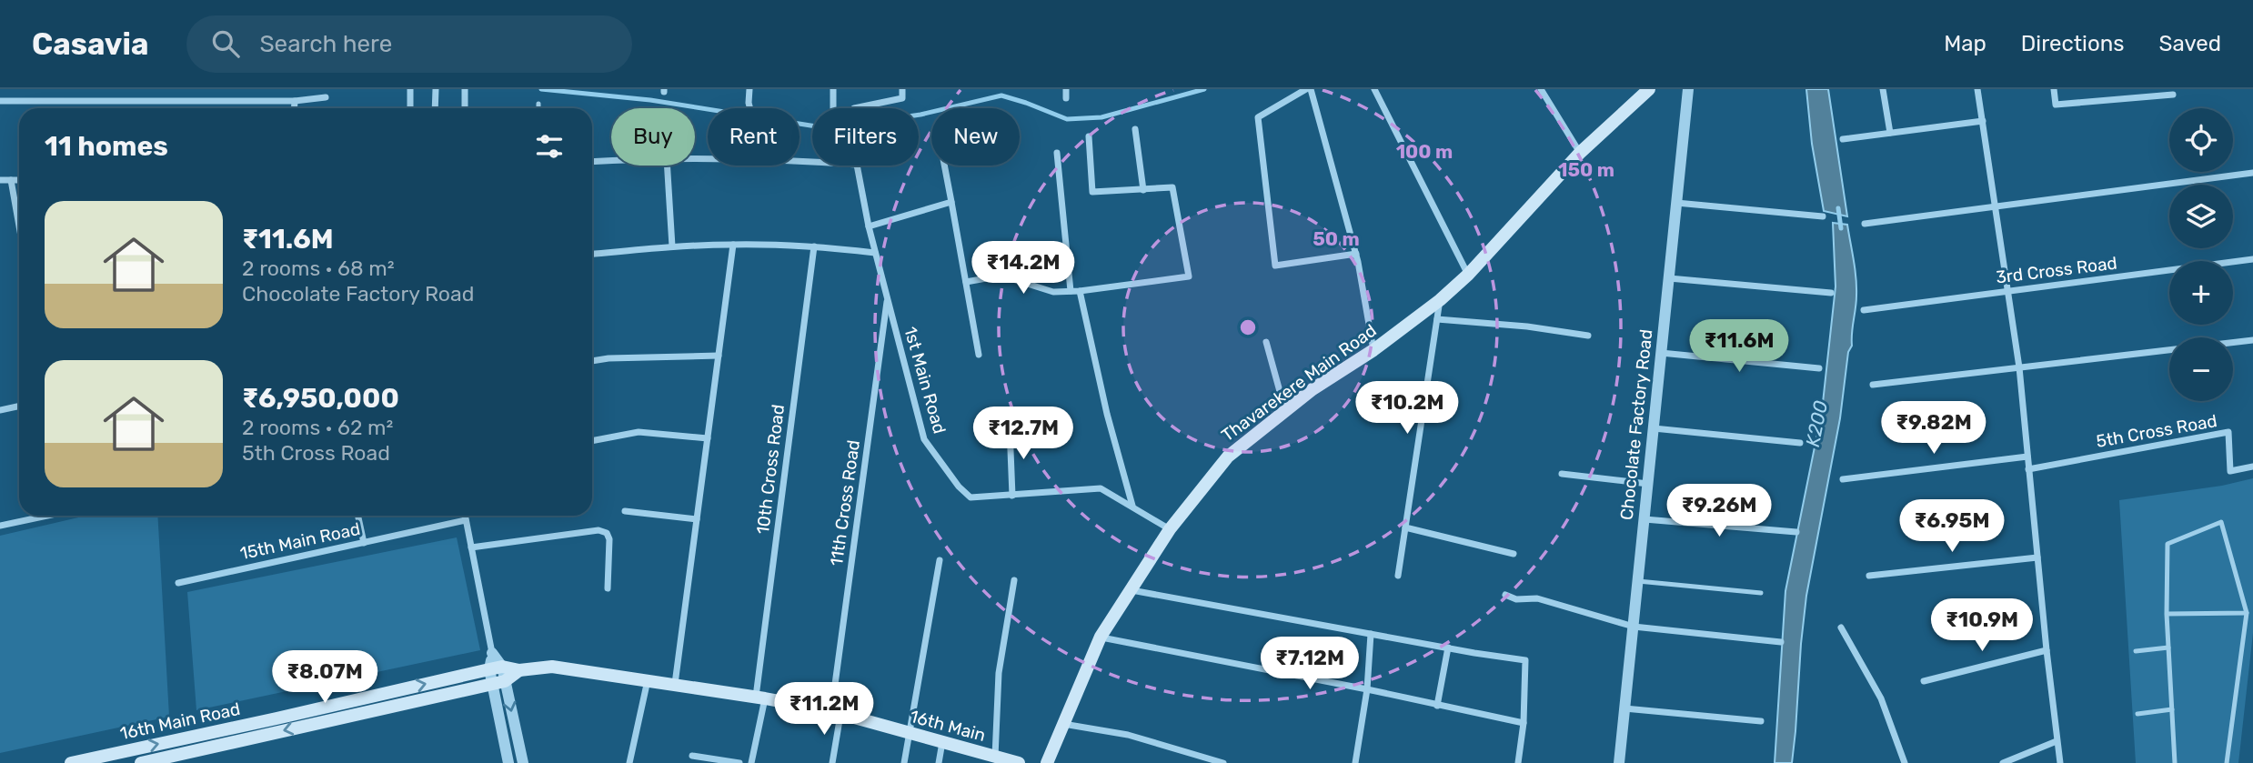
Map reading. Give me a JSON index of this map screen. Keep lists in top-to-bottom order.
{
  "streets": {
    "main road": ["Thavarekere Main Road", "16th Main Road", "16th Main"],
    "street": [
      "3rd Cross Road",
      "1st Main Road",
      "Chocolate Factory Road",
      "5th Cross Road",
      "10th Cross Road",
      "11th Cross Road",
      "15th Main Road"
    ]
  },
  "crossings": [
    ["1st Main Road", "Thavarekere Main Road"],
    ["1st Main Road", "11th Cross Road"],
    ["10th Cross Road", "16th Main Road"],
    ["11th Cross Road", "16th Main Road"],
    ["11th Cross Road", "16th Main"],
    ["16th Main Road", "16th Main"]
  ],
  "water": ["K200"],
  "page": {
    "header": "Casavia",
    "search": "Search here",
    "nav": ["Map", "Directions", "Saved"],
    "map_buttons": ["+", "−"],
    "chip": [
      "Buy",
      "Rent",
      "Filters",
      "New"
    ],
    "heading": "11 homes",
    "list": [
      {
        "name": "₹11.6M",
        "note": "2 rooms · 68 m² · Chocolate Factory Road"
      },
      {
        "name": "₹6,950,000",
        "note": "2 rooms · 62 m² · 5th Cross Road"
      }
    ],
    "price": [
      "₹14.2M",
      "₹11.6M",
      "₹10.2M",
      "₹9.82M",
      "₹12.7M",
      "₹9.26M",
      "₹6.95M",
      "₹10.9M",
      "₹7.12M",
      "₹8.07M",
      "₹11.2M"
    ]
  },
  "rings": ["100 m", "150 m", "50 m"]
}
